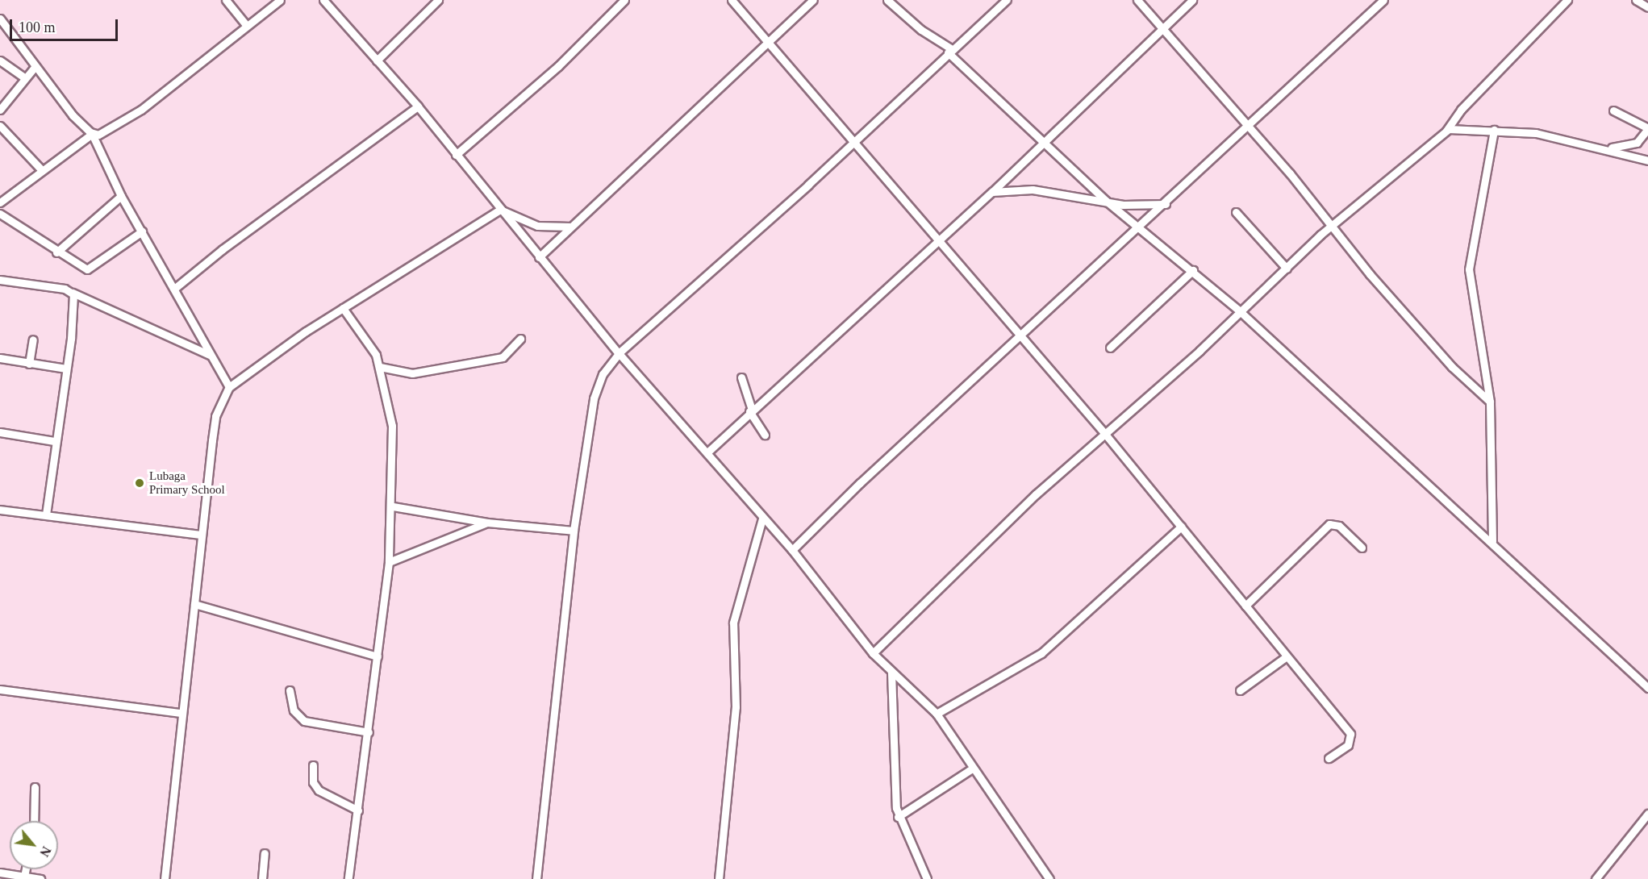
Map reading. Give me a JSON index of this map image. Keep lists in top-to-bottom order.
{
  "places": ["Lubaga Primary School"],
  "scale_bar": "100 m",
  "north": "bottom right"
}
